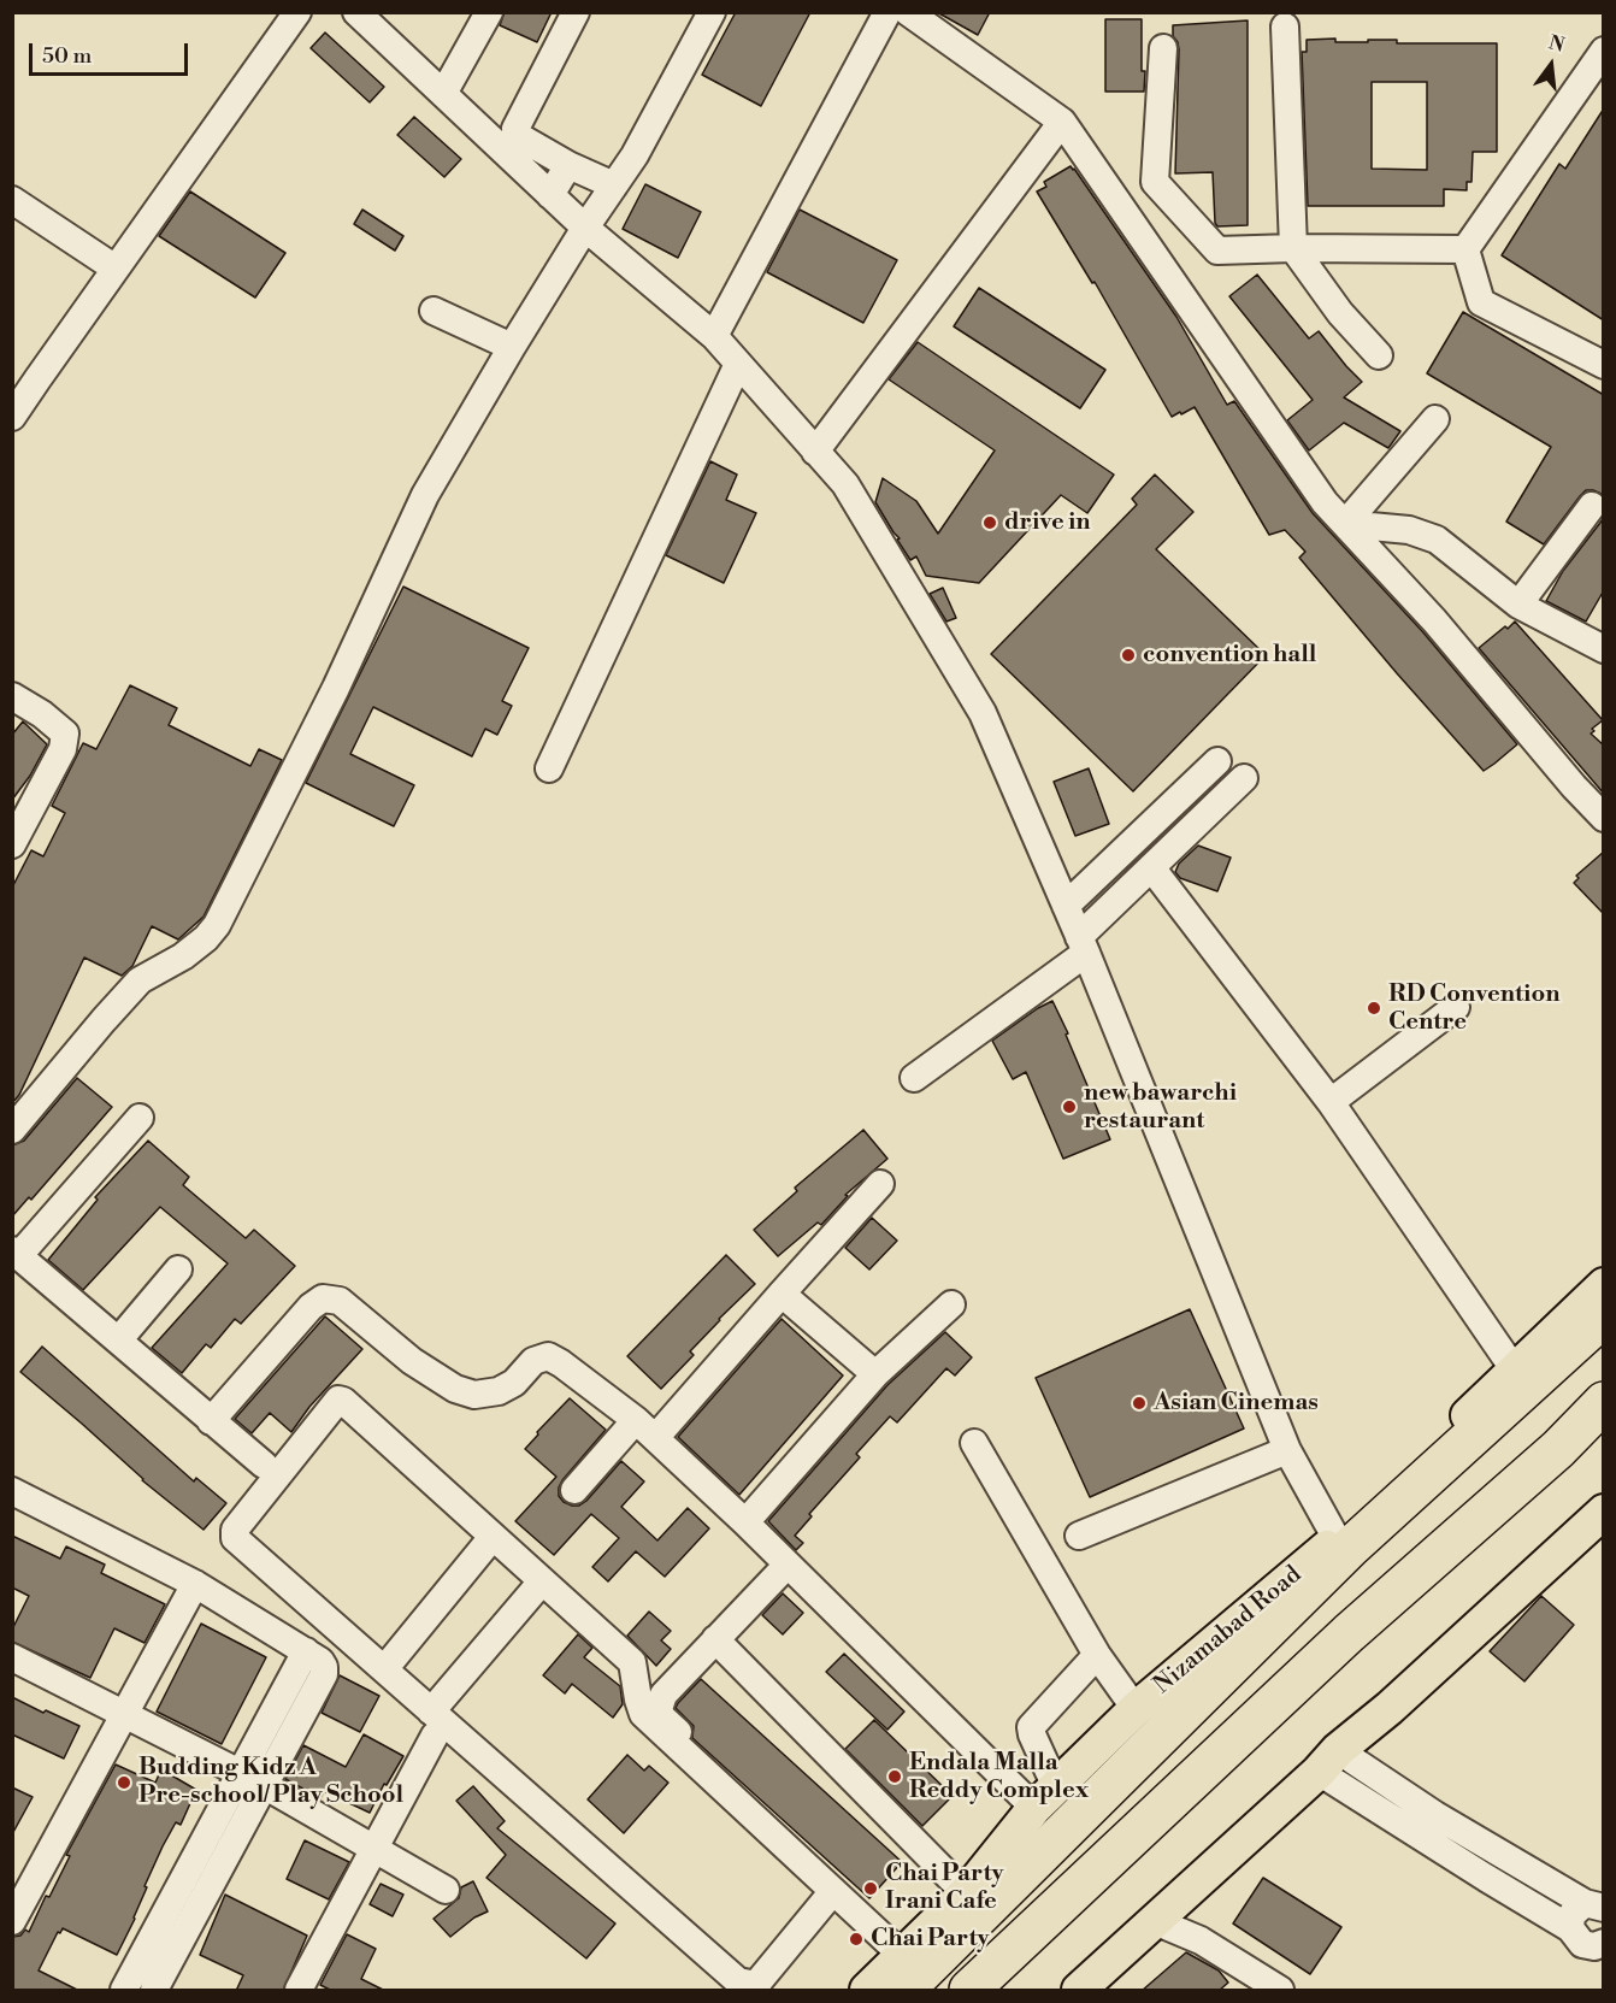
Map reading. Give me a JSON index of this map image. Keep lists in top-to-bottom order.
{
  "streets": {
    "highway": ["Nizamabad Road"]
  },
  "places": [
    "drive in",
    "convention hall",
    "RD Convention Centre",
    "new bawarchi restaurant",
    "Asian Cinemas",
    "Endala Malla Reddy Complex",
    "Budding Kidz A Pre-school/ Play School",
    "Chai Party Irani Cafe",
    "Chai Party"
  ],
  "scale_bar": "50 m",
  "north": "top"
}
